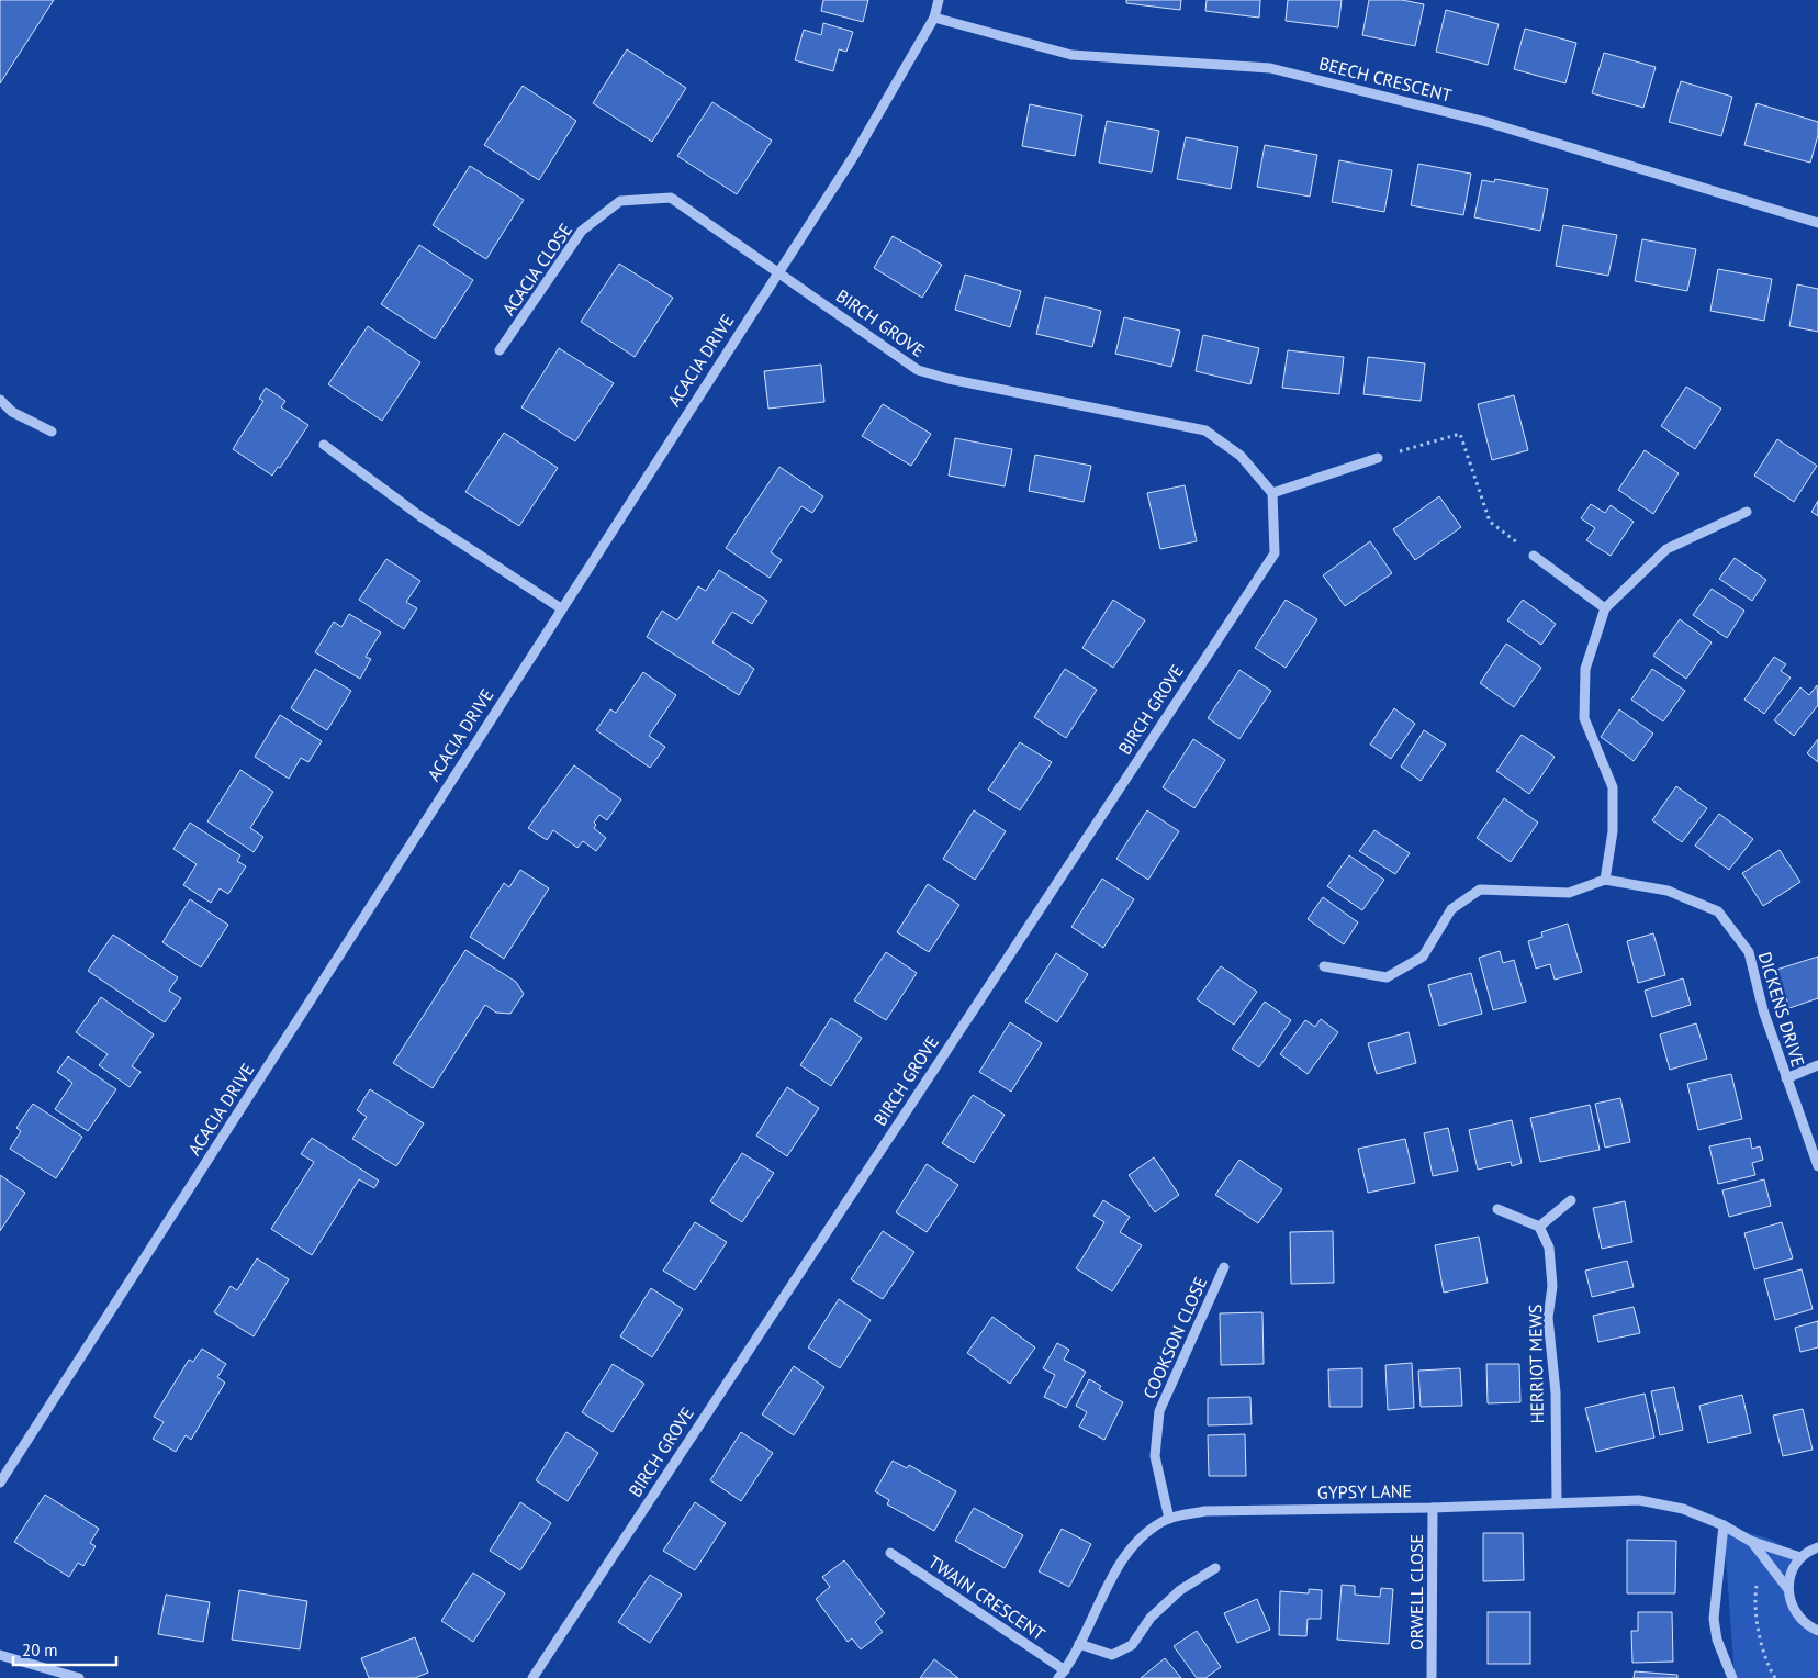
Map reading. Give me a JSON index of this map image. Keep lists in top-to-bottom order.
{
  "streets": {
    "street": [
      "BEECH CRESCENT",
      "ACACIA CLOSE",
      "BIRCH GROVE",
      "ACACIA DRIVE",
      "DICKENS DRIVE",
      "COOKSON CLOSE",
      "HERRIOT MEWS",
      "GYPSY LANE",
      "ORWELL CLOSE",
      "TWAIN CRESCENT"
    ]
  },
  "crossings": [
    ["BEECH CRESCENT", "ACACIA DRIVE"],
    ["ACACIA CLOSE", "BIRCH GROVE"],
    ["ACACIA CLOSE", "ACACIA DRIVE"],
    ["BIRCH GROVE", "ACACIA DRIVE"],
    ["COOKSON CLOSE", "GYPSY LANE"],
    ["HERRIOT MEWS", "GYPSY LANE"],
    ["GYPSY LANE", "ORWELL CLOSE"],
    ["GYPSY LANE", "TWAIN CRESCENT"]
  ],
  "scale_bar": "20 m"
}
